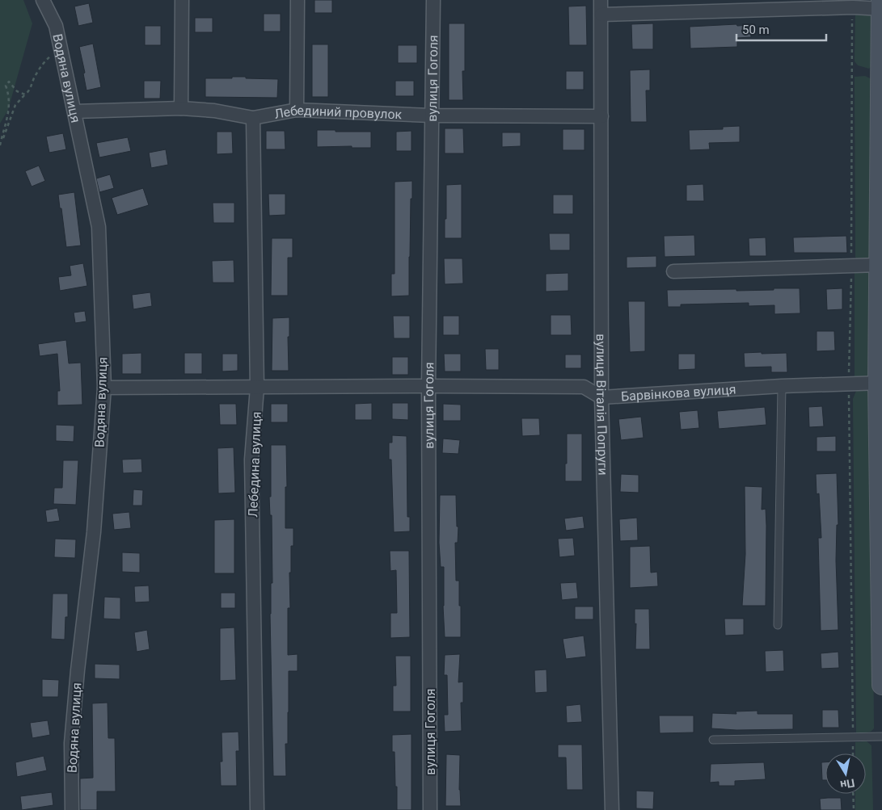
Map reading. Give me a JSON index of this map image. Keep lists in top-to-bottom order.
{
  "streets": {
    "street": [
      "Водяна вулиця",
      "вулиця Гоголя",
      "Лебединий провулок",
      "Барвінкова вулиця",
      "вулиця Віталія Попруги",
      "Лебедина вулиця"
    ]
  },
  "crossings": [
    ["Водяна вулиця", "Лебединий провулок"],
    ["Водяна вулиця", "Барвінкова вулиця"],
    ["вулиця Гоголя", "Лебединий провулок"],
    ["вулиця Гоголя", "Барвінкова вулиця"],
    ["Лебединий провулок", "вулиця Віталія Попруги"],
    ["Лебединий провулок", "Лебедина вулиця"],
    ["Барвінкова вулиця", "вулиця Віталія Попруги"],
    ["Барвінкова вулиця", "Лебедина вулиця"]
  ],
  "scale_bar": "50 m",
  "north": "bottom"
}
